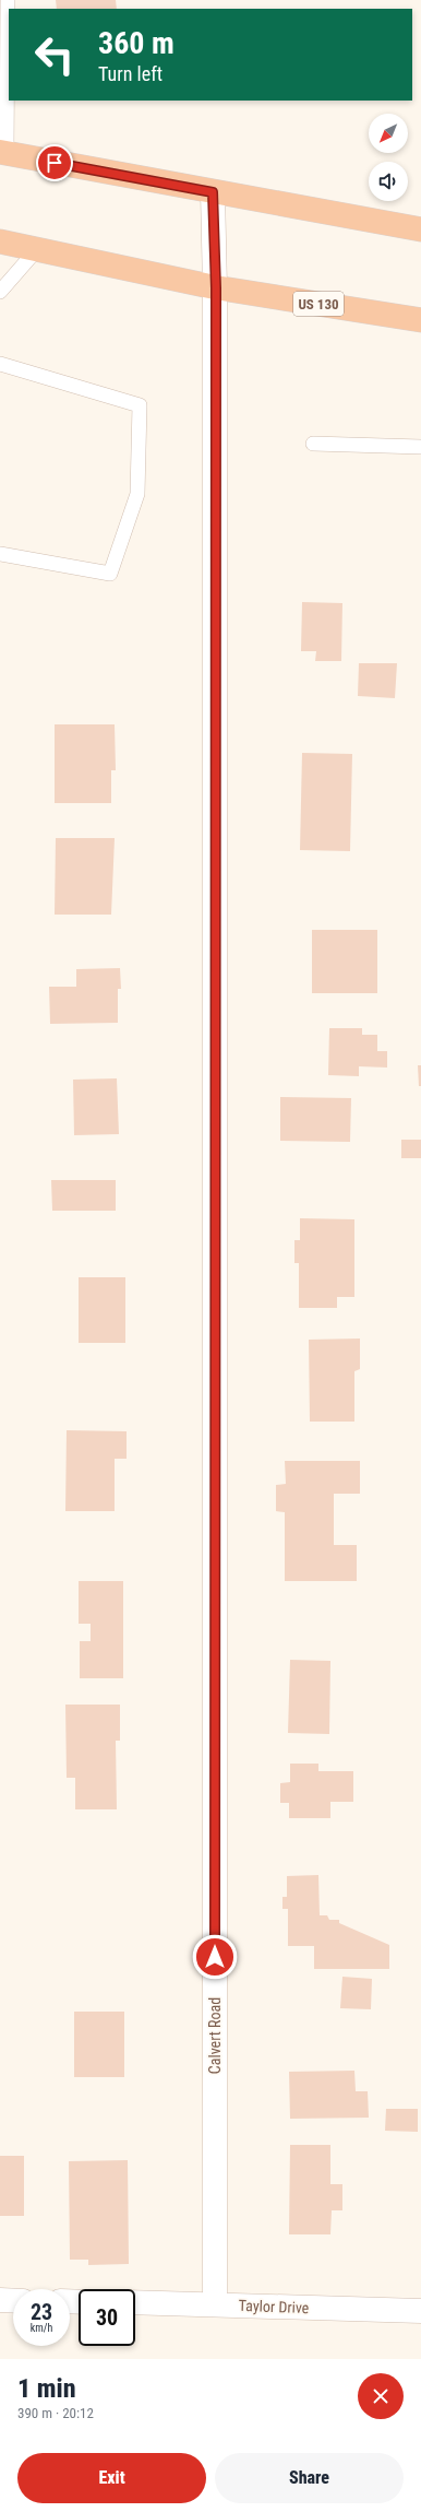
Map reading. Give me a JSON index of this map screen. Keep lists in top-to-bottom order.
{
  "streets": {
    "highway": ["US 130"],
    "street": ["Calvert Road", "Taylor Drive"]
  },
  "crossings": [
    ["US 130", "Calvert Road"],
    ["Calvert Road", "Taylor Drive"]
  ],
  "north": "bottom left",
  "page": {
    "turn": ["360 m", "Turn left"],
    "speed": "23 km/h",
    "limit": "30",
    "heading": ["1 min", "390 m · 20:12"],
    "buttons": ["Exit", "Share"]
  }
}
